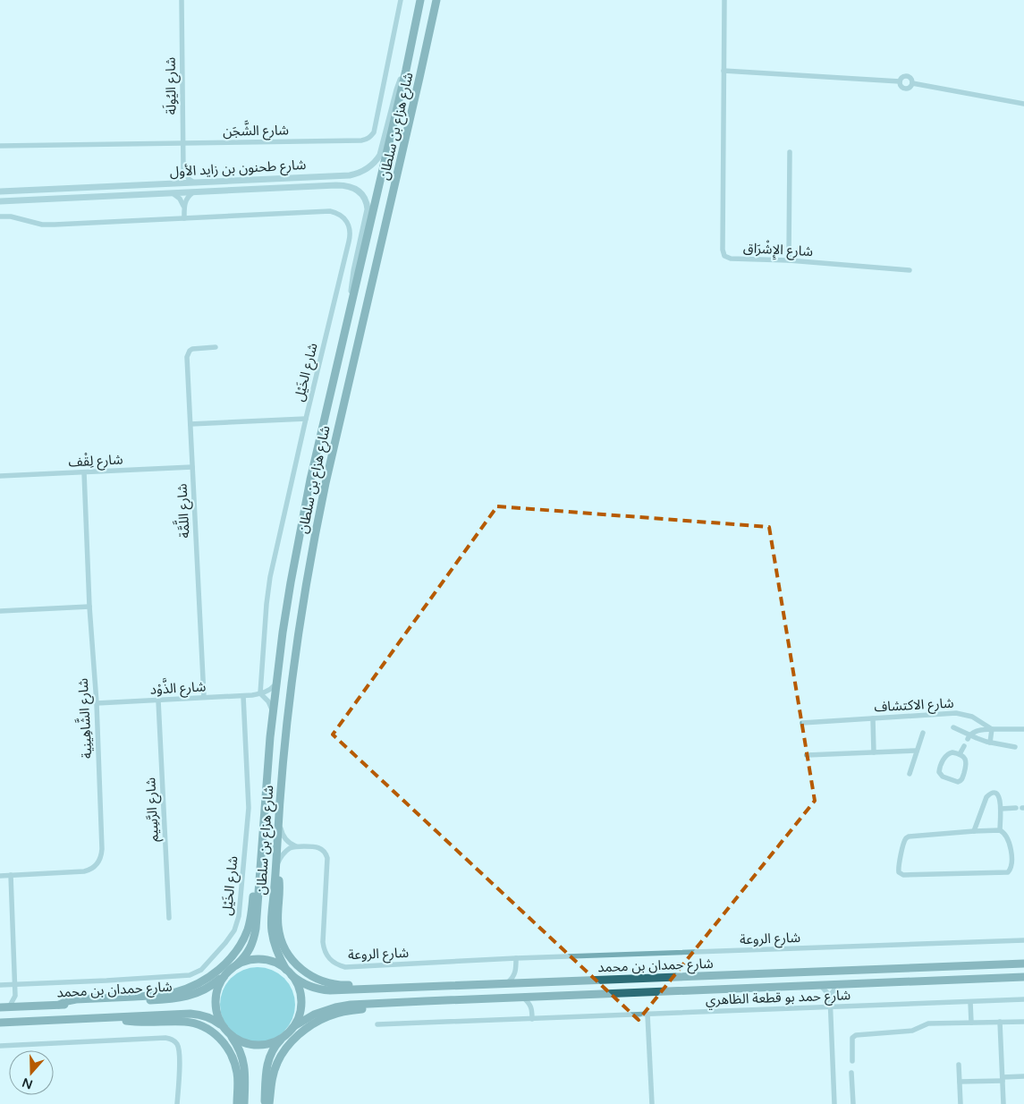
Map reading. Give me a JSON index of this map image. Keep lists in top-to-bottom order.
{
  "streets": {
    "main road": ["شارع هزاع بن سلطان", "شارع حمدان بن محمد"],
    "street": [
      "شارع اليُولَة",
      "شارع الشَّجَن",
      "شارع طحنون بن زايد الأول",
      "شارع الإِشْرَاق",
      "شارع الخَيْل",
      "شارع لِقْف",
      "شارع اللَّمَّة",
      "شارع الذَّوْد",
      "شارع الاكتشاف",
      "شارع الشَّاهِينِية",
      "شارع الرَّسِيم",
      "شارع الروعة",
      "شارع حمد بو قطعة الظاهري"
    ]
  },
  "crossings": [
    ["شارع اليُولَة", "شارع الشَّجَن"],
    ["شارع هزاع بن سلطان", "شارع طحنون بن زايد الأول"],
    ["شارع هزاع بن سلطان", "شارع الذَّوْد"],
    ["شارع هزاع بن سلطان", "شارع حمدان بن محمد"],
    ["شارع الخَيْل", "شارع الذَّوْد"],
    ["شارع لِقْف", "شارع اللَّمَّة"],
    ["شارع لِقْف", "شارع الشَّاهِينِية"],
    ["شارع اللَّمَّة", "شارع الذَّوْد"],
    ["شارع الذَّوْد", "شارع الشَّاهِينِية"],
    ["شارع الذَّوْد", "شارع الرَّسِيم"]
  ],
  "north": "bottom"
}
